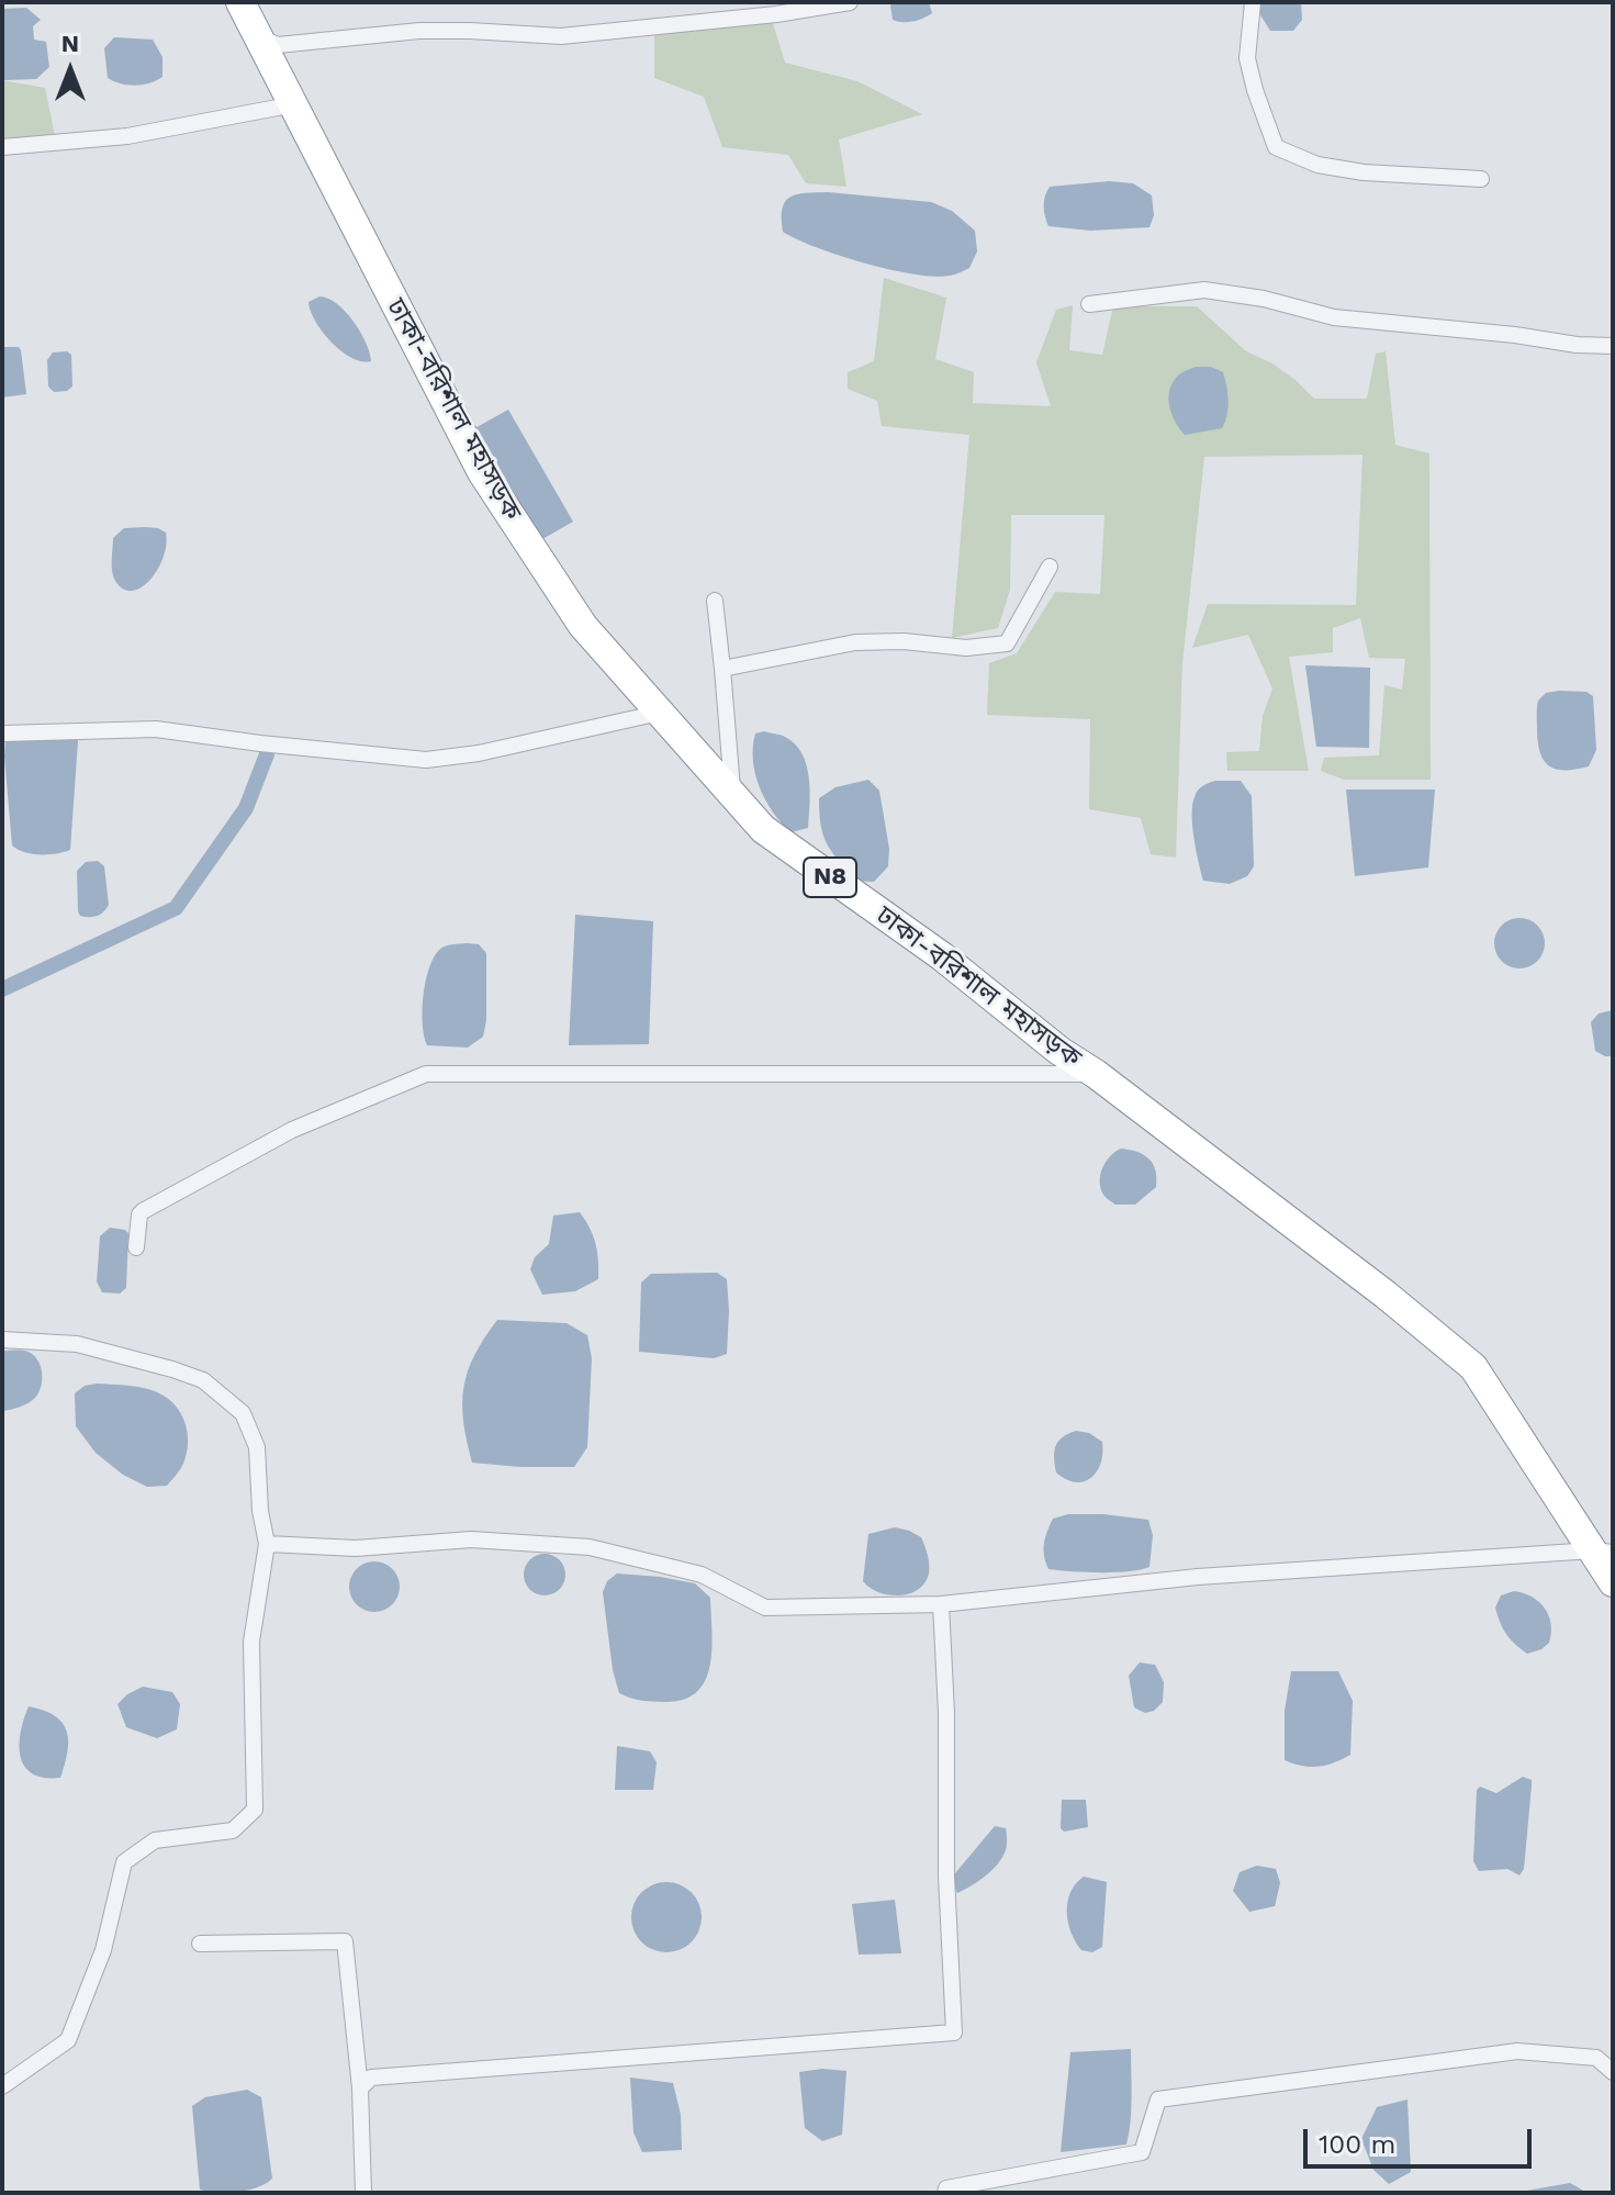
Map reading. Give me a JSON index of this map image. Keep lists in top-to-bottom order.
{
  "streets": {
    "highway": ["ঢাকা-বরিশাল মহাসড়ক", "N8"]
  },
  "scale_bar": "100 m",
  "north": "top"
}
